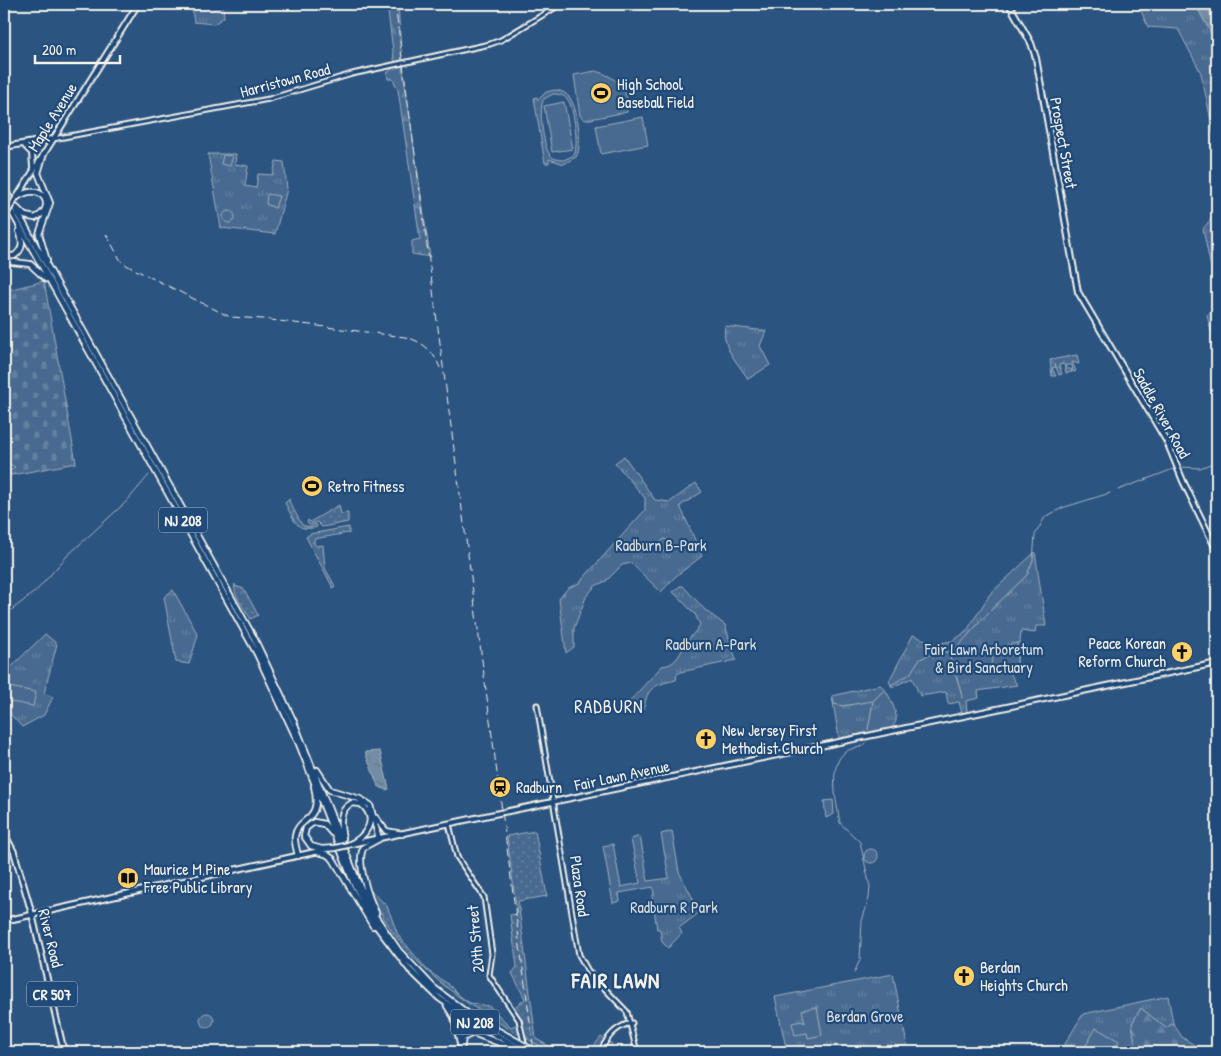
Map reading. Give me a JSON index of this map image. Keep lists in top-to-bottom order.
{
  "streets": {
    "highway": ["NJ 208"],
    "main road": [
      "Harristown Road",
      "Maple Avenue",
      "Prospect Street",
      "Saddle River Road",
      "Fair Lawn Avenue",
      "River Road",
      "CR 507"
    ],
    "street": ["Plaza Road", "20th Street"]
  },
  "crossings": [
    ["Harristown Road", "Maple Avenue"],
    ["Prospect Street", "Saddle River Road"],
    ["NJ 208", "20th Street"],
    ["Fair Lawn Avenue", "Plaza Road"],
    ["Fair Lawn Avenue", "River Road"],
    ["Fair Lawn Avenue", "20th Street"]
  ],
  "districts": ["RADBURN", "FAIR LAWN"],
  "parks": [
    "Radburn B-Park",
    "Radburn A-Park",
    "Fair Lawn Arboretum & Bird Sanctuary",
    "Radburn R Park",
    "Berdan Grove"
  ],
  "places": {
    "sports": ["High School Baseball Field", "Retro Fitness"],
    "church": ["Peace Korean Reform Church", "New Jersey First Methodist Church", "Berdan Heights Church"],
    "station": ["Radburn"],
    "library": ["Maurice M Pine Free Public Library"]
  },
  "scale_bar": "200 m"
}
